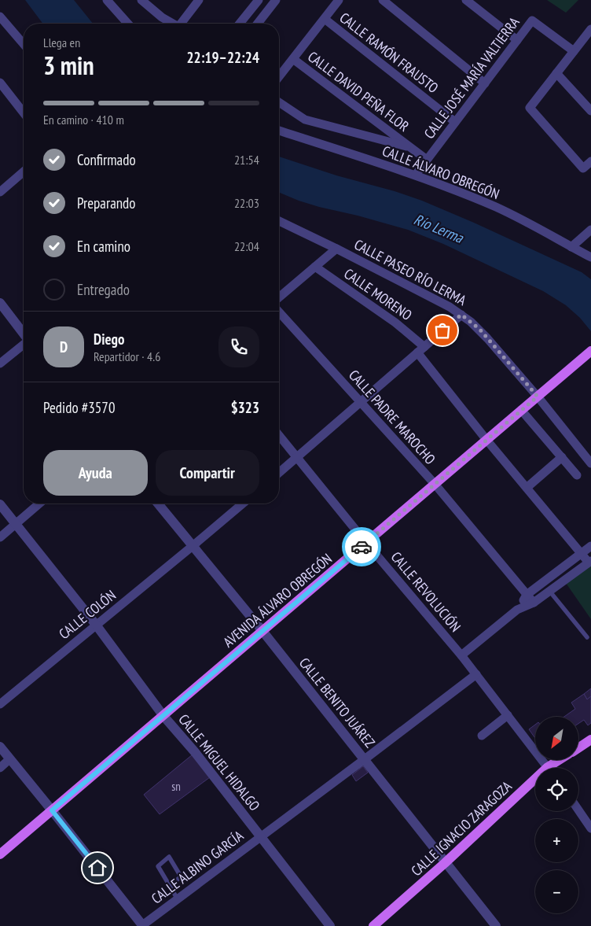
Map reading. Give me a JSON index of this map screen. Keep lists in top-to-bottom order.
{
  "streets": {
    "main road": ["AVENIDA ÁLVARO OBREGÓN", "CALLE IGNACIO ZARAGOZA"],
    "street": [
      "CALLE RAMÓN FRAUSTO",
      "CALLE JOSÉ MARÍA VALTIERRA",
      "CALLE DAVID PEÑA FLOR",
      "CALLE ÁLVARO OBREGÓN",
      "CALLE PASEO RÍO LERMA",
      "CALLE MORENO",
      "CALLE PADRE MAROCHO",
      "CALLE REVOLUCIÓN",
      "CALLE COLÓN",
      "CALLE BENITO JUÁREZ",
      "CALLE MIGUEL HIDALGO",
      "CALLE ALBINO GARCÍA"
    ]
  },
  "crossings": [
    ["CALLE RAMÓN FRAUSTO", "CALLE JOSÉ MARÍA VALTIERRA"],
    ["CALLE JOSÉ MARÍA VALTIERRA", "CALLE DAVID PEÑA FLOR"],
    ["CALLE JOSÉ MARÍA VALTIERRA", "CALLE ÁLVARO OBREGÓN"],
    ["CALLE PASEO RÍO LERMA", "AVENIDA ÁLVARO OBREGÓN"],
    ["CALLE MORENO", "AVENIDA ÁLVARO OBREGÓN"],
    ["CALLE PADRE MAROCHO", "AVENIDA ÁLVARO OBREGÓN"],
    ["CALLE REVOLUCIÓN", "AVENIDA ÁLVARO OBREGÓN"],
    ["CALLE REVOLUCIÓN", "CALLE ALBINO GARCÍA"],
    ["AVENIDA ÁLVARO OBREGÓN", "CALLE BENITO JUÁREZ"],
    ["AVENIDA ÁLVARO OBREGÓN", "CALLE MIGUEL HIDALGO"],
    ["CALLE COLÓN", "CALLE BENITO JUÁREZ"],
    ["CALLE COLÓN", "CALLE MIGUEL HIDALGO"],
    ["CALLE BENITO JUÁREZ", "CALLE IGNACIO ZARAGOZA"],
    ["CALLE BENITO JUÁREZ", "CALLE ALBINO GARCÍA"],
    ["CALLE MIGUEL HIDALGO", "CALLE ALBINO GARCÍA"]
  ],
  "water": ["Río Lerma"],
  "house_numbers": ["sn"],
  "north": "bottom left",
  "page": {
    "heading": ["3 min", "Llega en", "22:19–22:24"],
    "panel": [
      "Diego",
      "Repartidor · 4.6",
      "Pedido #3570",
      "$323"
    ],
    "bar": "En camino · 410 m",
    "list": [
      ["Confirmado", "21:54"],
      ["Preparando", "22:03"],
      ["En camino", "22:04"],
      "Entregado"
    ],
    "round": "D",
    "buttons": ["Ayuda", "Compartir"],
    "map_buttons": ["+", "−"]
  }
}
